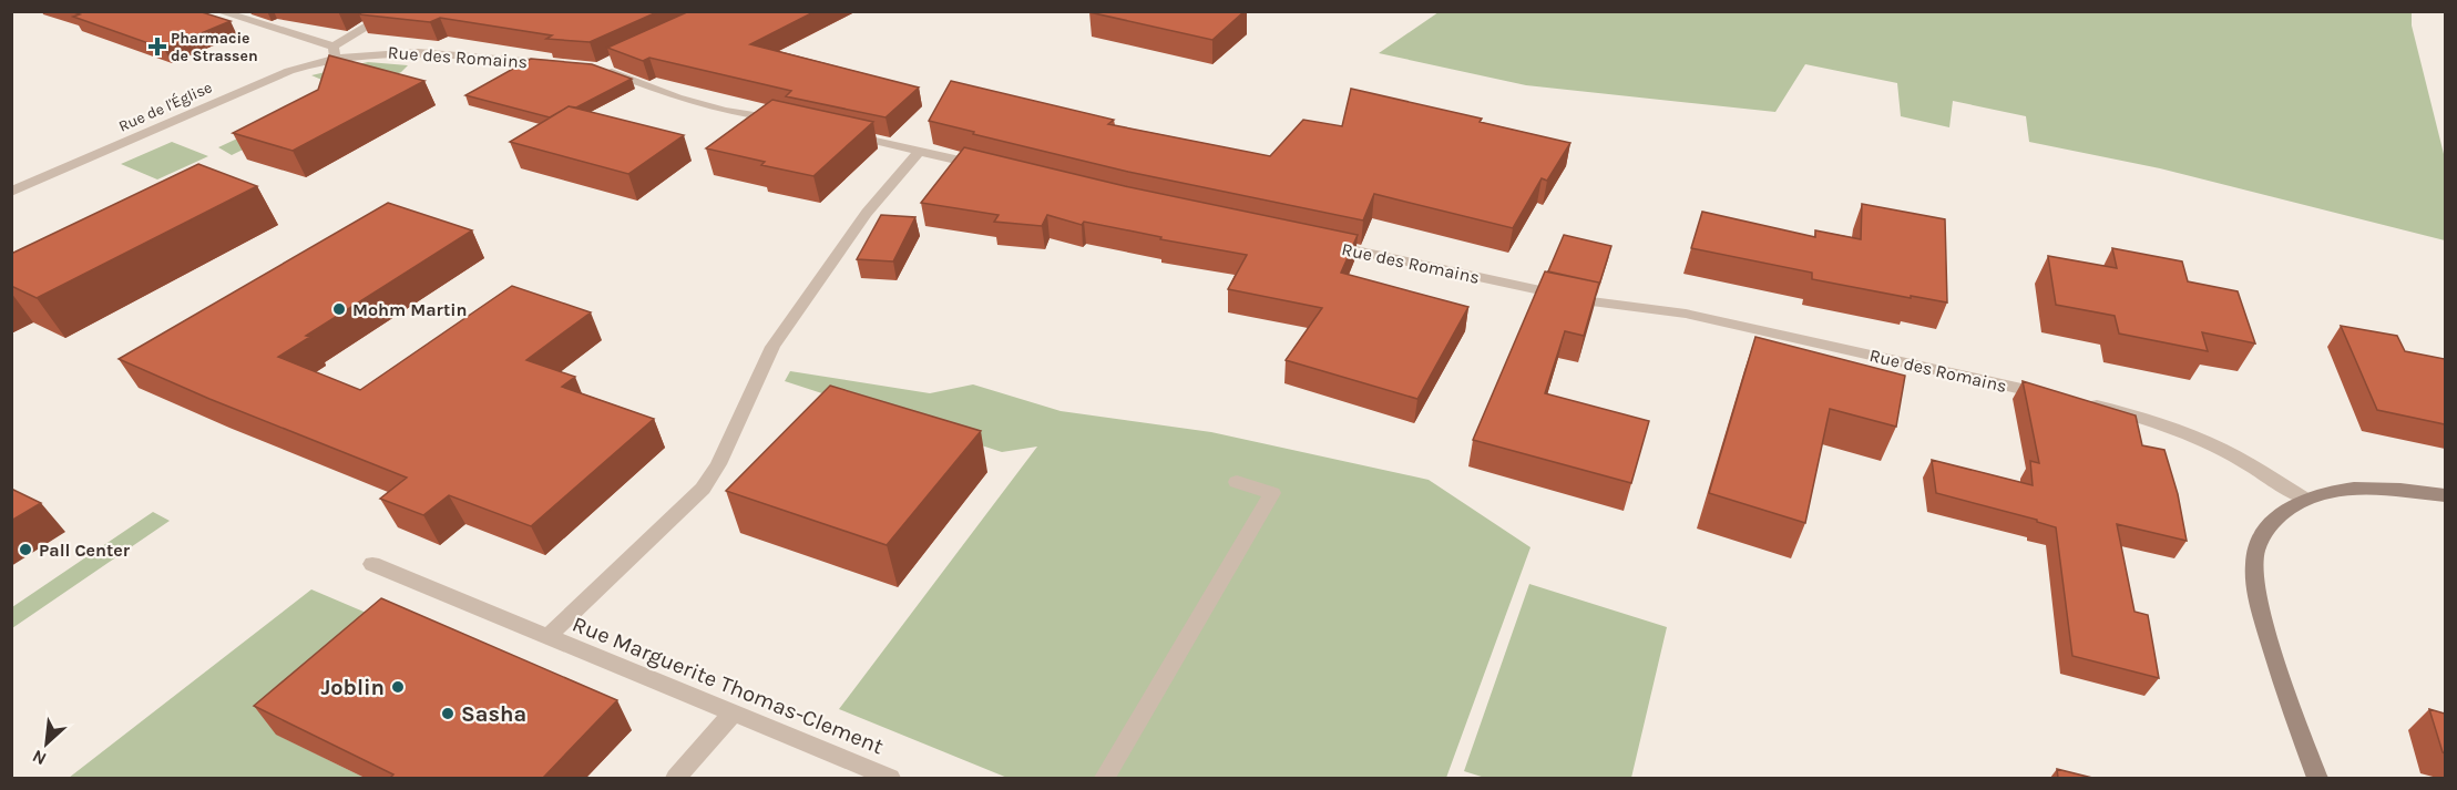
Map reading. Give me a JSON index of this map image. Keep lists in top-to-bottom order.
{
  "streets": {
    "street": ["Rue des Romains", "Rue de l'Église", "Rue Marguerite Thomas-Clement"]
  },
  "crossings": [
    ["Rue des Romains", "Rue de l'Église"]
  ],
  "places": {
    "health": ["Pharmacie de Strassen"],
    "other": [
      "Mohm Martin",
      "Pall Center",
      "Joblin",
      "Sasha"
    ]
  },
  "north": "bottom left"
}
